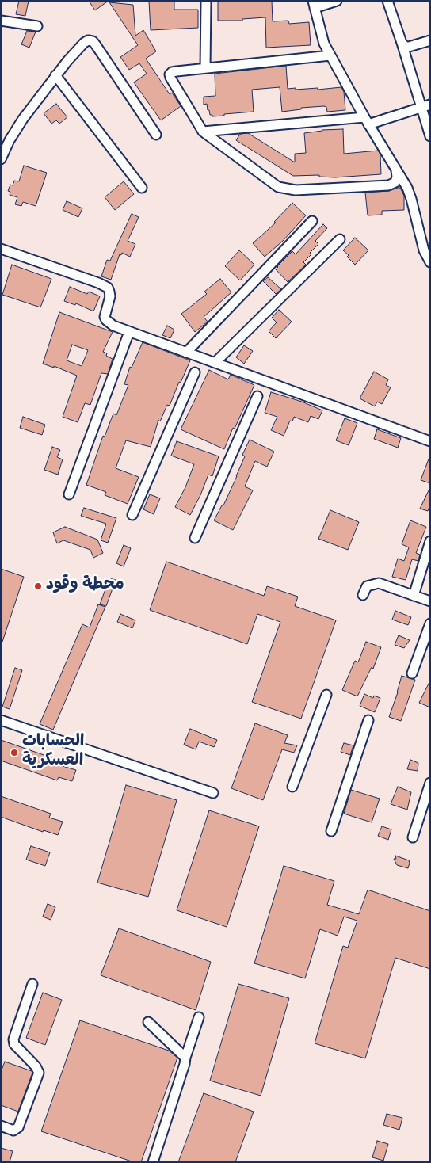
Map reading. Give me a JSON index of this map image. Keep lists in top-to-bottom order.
{
  "places": ["محطة وقود", "الحسابات العسكرية"]
}
